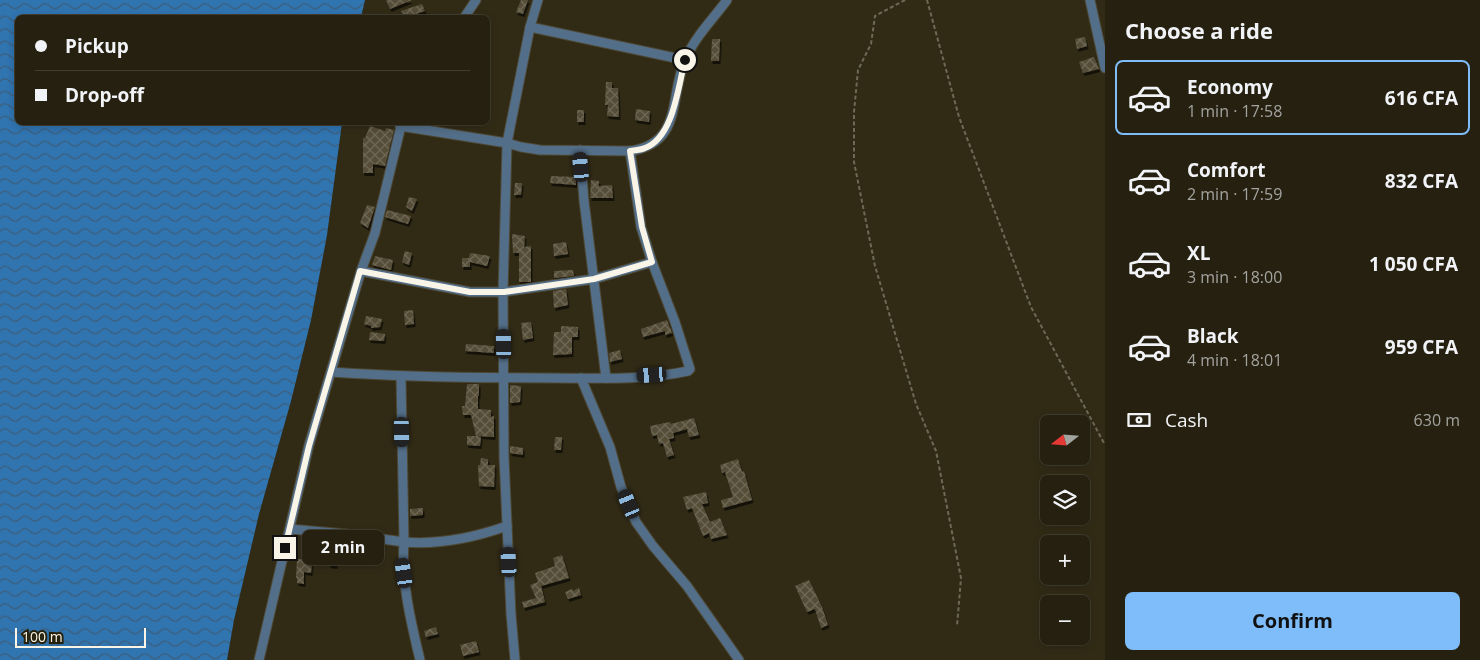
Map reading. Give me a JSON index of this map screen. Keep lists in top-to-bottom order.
{
  "scale_bar": "100 m",
  "north": "left",
  "page": {
    "heading": "Choose a ride",
    "banner": ["Pickup", "Drop-off"],
    "list": [
      {
        "name": "Economy",
        "note": "1 min · 17:58",
        "value": "616 CFA"
      },
      {
        "name": "Comfort",
        "note": "2 min · 17:59",
        "value": "832 CFA"
      },
      {
        "name": "XL",
        "note": "3 min · 18:00",
        "value": "1 050 CFA"
      },
      {
        "name": "Black",
        "note": "4 min · 18:01",
        "value": "959 CFA"
      }
    ],
    "pay": ["Cash", "630 m"],
    "map_buttons": ["+", "−"],
    "bubble": "2 min",
    "buttons": "Confirm",
    "scale": "100 m"
  }
}
